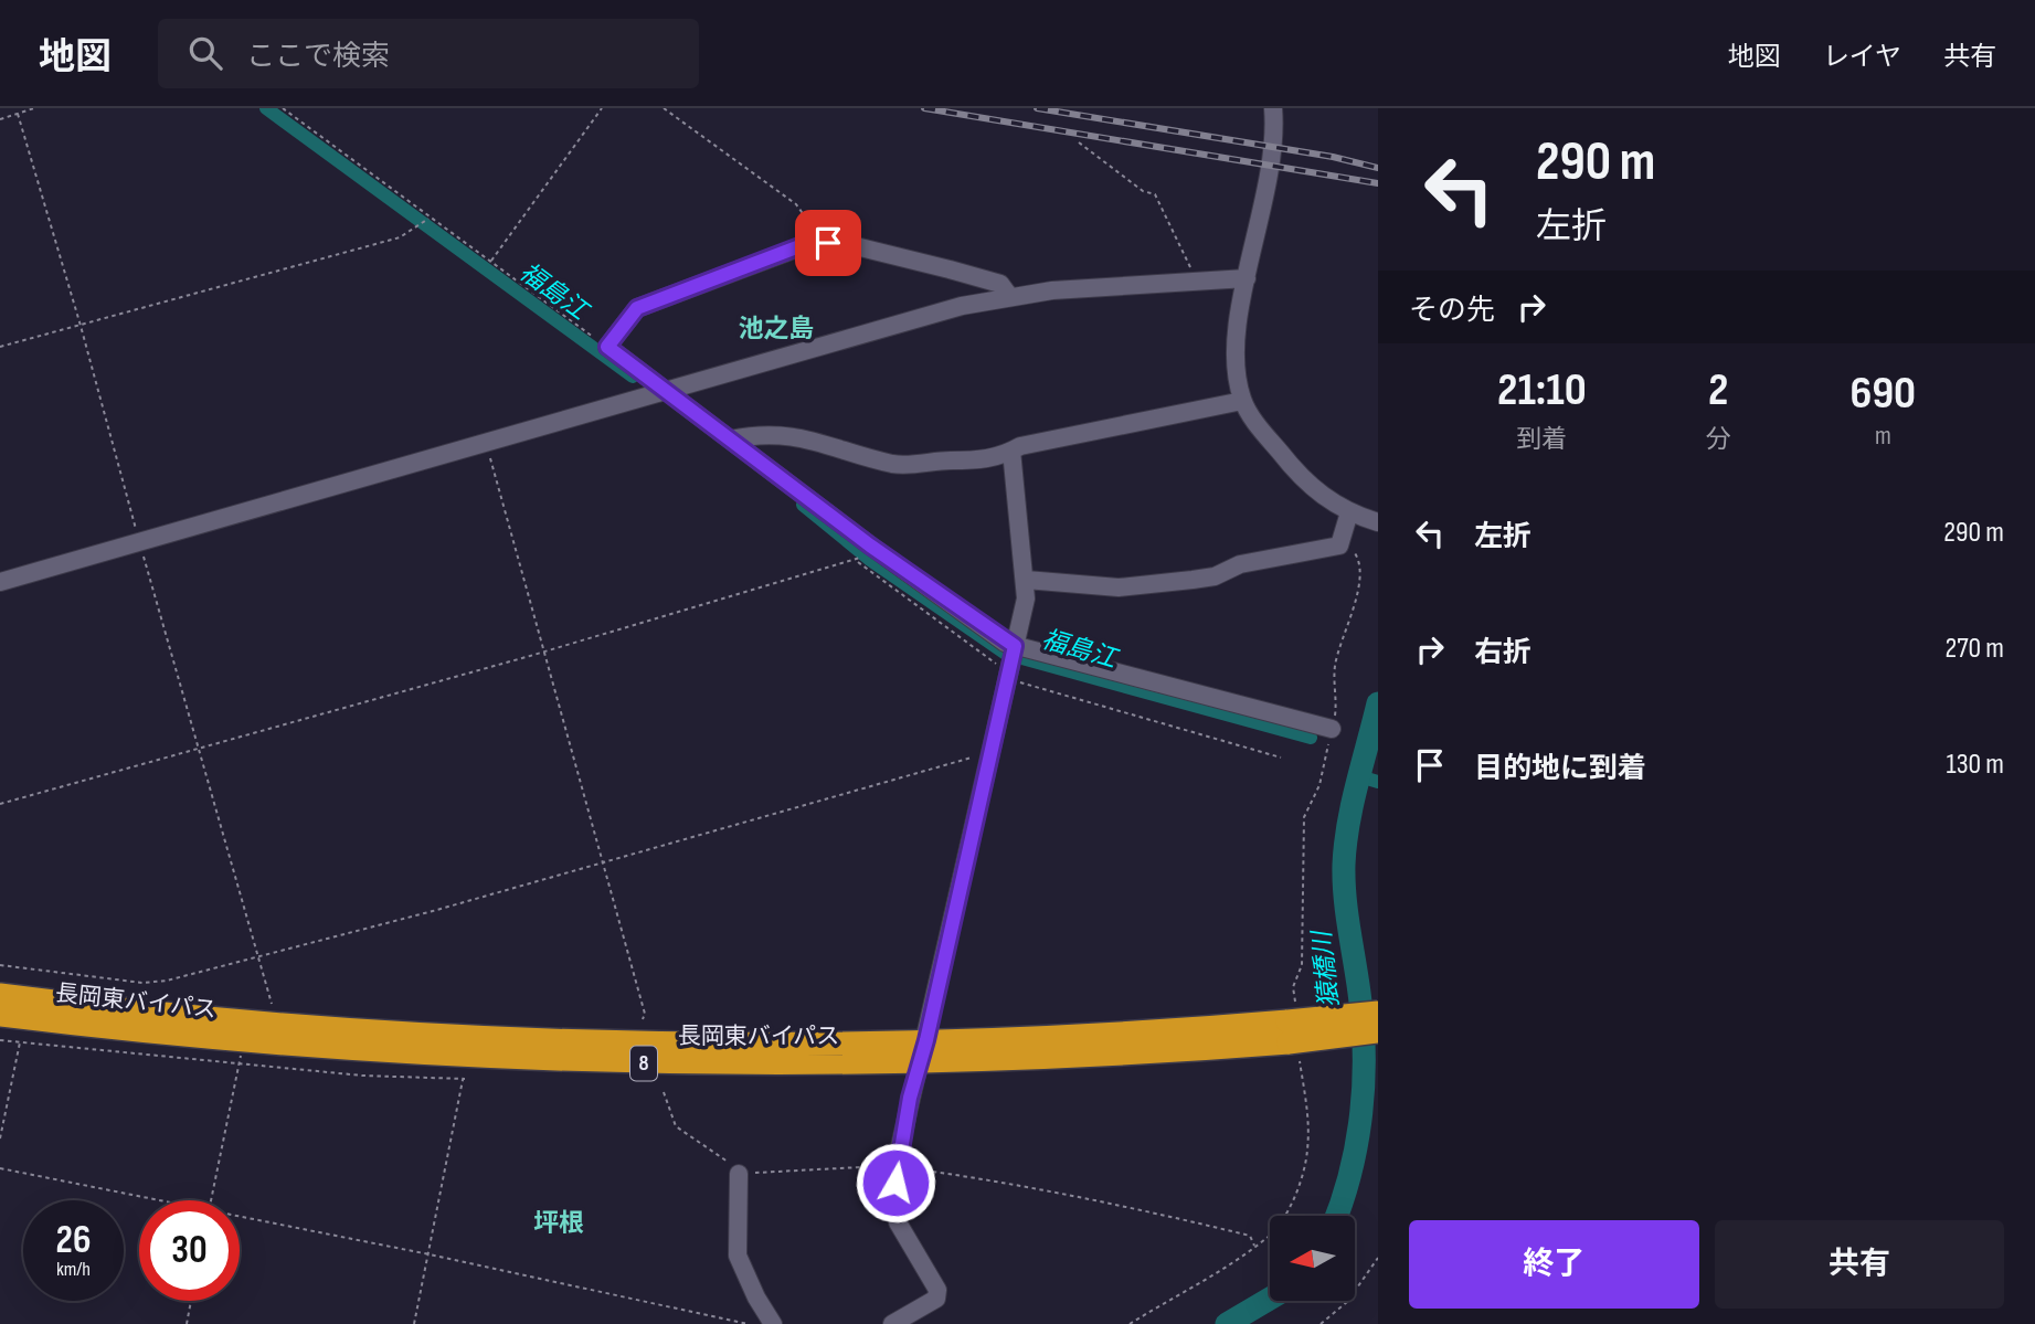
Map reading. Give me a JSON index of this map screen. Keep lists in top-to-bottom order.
{
  "streets": {
    "highway": ["長岡東バイパス", "8"]
  },
  "districts": ["池之島", "坪根"],
  "water": ["福島江", "猿橋川"],
  "north": "left",
  "page": {
    "header": "地図",
    "search": "ここで検索",
    "nav": ["地図", "レイヤ", "共有"],
    "turn": ["290 m", "左折"],
    "then": "その先",
    "eta": [
      "21:10",
      "到着",
      "2",
      "分",
      "690",
      "m"
    ],
    "list": [
      {
        "name": "左折",
        "value": "290 m"
      },
      {
        "name": "右折",
        "value": "270 m"
      },
      {
        "name": "目的地に到着",
        "value": "130 m"
      }
    ],
    "speed": "26 km/h",
    "limit": "30",
    "buttons": ["終了", "共有"]
  }
}
